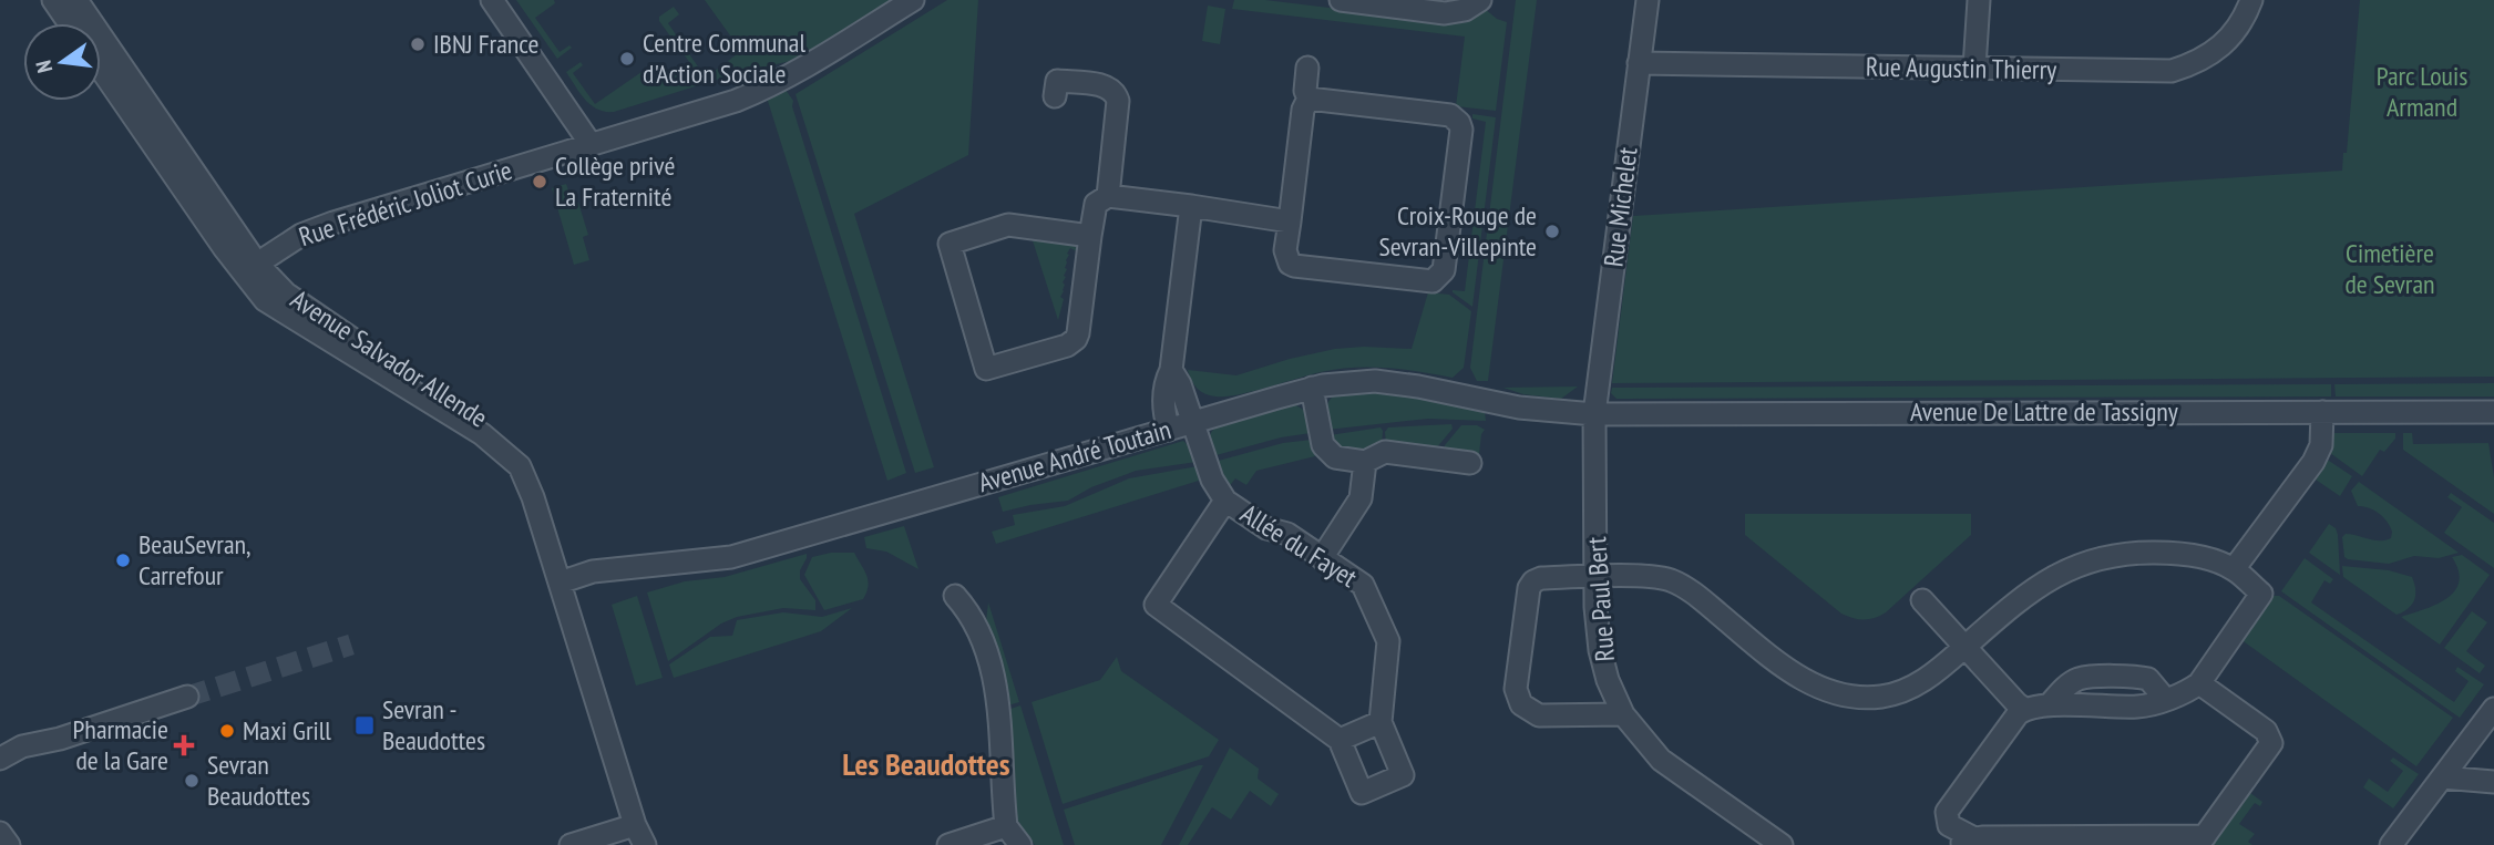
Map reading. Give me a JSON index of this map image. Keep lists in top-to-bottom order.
{
  "streets": {
    "street": [
      "Rue Augustin Thierry",
      "Rue Frédéric Joliot Curie",
      "Rue Michelet",
      "Avenue Salvador Allende",
      "Avenue De Lattre de Tassigny",
      "Avenue André Toutain",
      "Allée du Fayet",
      "Rue Paul Bert"
    ]
  },
  "crossings": [
    ["Rue Augustin Thierry", "Rue Michelet"],
    ["Rue Frédéric Joliot Curie", "Avenue Salvador Allende"],
    ["Rue Michelet", "Avenue De Lattre de Tassigny"],
    ["Rue Michelet", "Avenue André Toutain"],
    ["Rue Michelet", "Rue Paul Bert"],
    ["Avenue Salvador Allende", "Avenue André Toutain"],
    ["Avenue De Lattre de Tassigny", "Avenue André Toutain"],
    ["Avenue De Lattre de Tassigny", "Rue Paul Bert"],
    ["Avenue André Toutain", "Allée du Fayet"],
    ["Avenue André Toutain", "Rue Paul Bert"]
  ],
  "districts": ["Les Beaudottes"],
  "parks": ["Parc Louis Armand", "Cimetière de Sevran"],
  "places": {
    "other": [
      "IBNJ France",
      "Centre Communal d'Action Sociale",
      "Collège privé La Fraternité",
      "Croix-Rouge de Sevran-Villepinte",
      "BeauSevran, Carrefour",
      "Maxi Grill",
      "Sevran Beaudottes"
    ],
    "transit": ["Sevran - Beaudottes"],
    "health": ["Pharmacie de la Gare"]
  },
  "north": "left"
}
